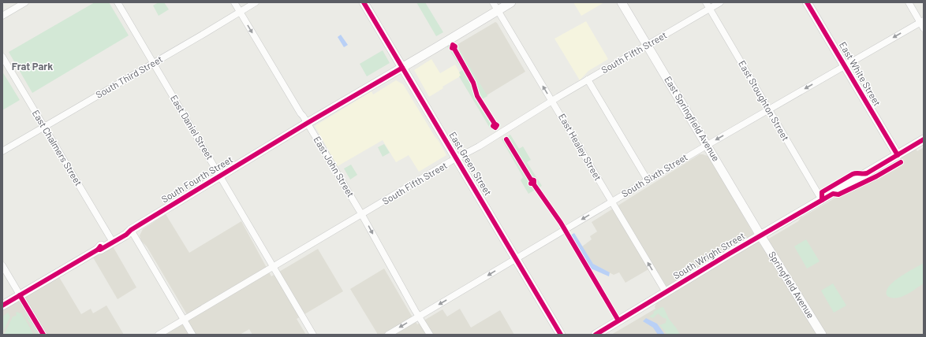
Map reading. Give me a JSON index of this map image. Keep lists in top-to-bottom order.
{
  "streets": {
    "street": [
      "South Fifth Street",
      "East White Street",
      "South Third Street",
      "East Stoughton Street",
      "East Springfield Avenue",
      "East Daniel Street",
      "East Healey Street",
      "East Chalmers Street",
      "East Green Street",
      "East John Street",
      "South Sixth Street",
      "South Fourth Street",
      "South Wright Street",
      "Springfield Avenue"
    ]
  },
  "crossings": [
    ["South Fifth Street", "East Stoughton Street"],
    ["South Fifth Street", "East Springfield Avenue"],
    ["South Fifth Street", "East Daniel Street"],
    ["South Fifth Street", "East Healey Street"],
    ["South Fifth Street", "East Green Street"],
    ["South Fifth Street", "East John Street"],
    ["East White Street", "South Sixth Street"],
    ["East White Street", "South Wright Street"],
    ["South Third Street", "East Daniel Street"],
    ["South Third Street", "East Chalmers Street"],
    ["South Third Street", "East John Street"],
    ["East Stoughton Street", "South Sixth Street"],
    ["East Stoughton Street", "South Wright Street"],
    ["East Springfield Avenue", "South Sixth Street"],
    ["East Springfield Avenue", "South Wright Street"],
    ["East Springfield Avenue", "Springfield Avenue"],
    ["East Daniel Street", "South Fourth Street"],
    ["East Healey Street", "South Sixth Street"],
    ["East Healey Street", "South Fourth Street"],
    ["East Healey Street", "South Wright Street"],
    ["East Chalmers Street", "South Fourth Street"],
    ["East Green Street", "South Sixth Street"],
    ["East Green Street", "South Fourth Street"],
    ["East John Street", "South Sixth Street"],
    ["East John Street", "South Fourth Street"],
    ["South Wright Street", "Springfield Avenue"]
  ],
  "one_way": ["East Healey Street", "East John Street", "South Sixth Street"],
  "districts": ["Frat Park"]
}
